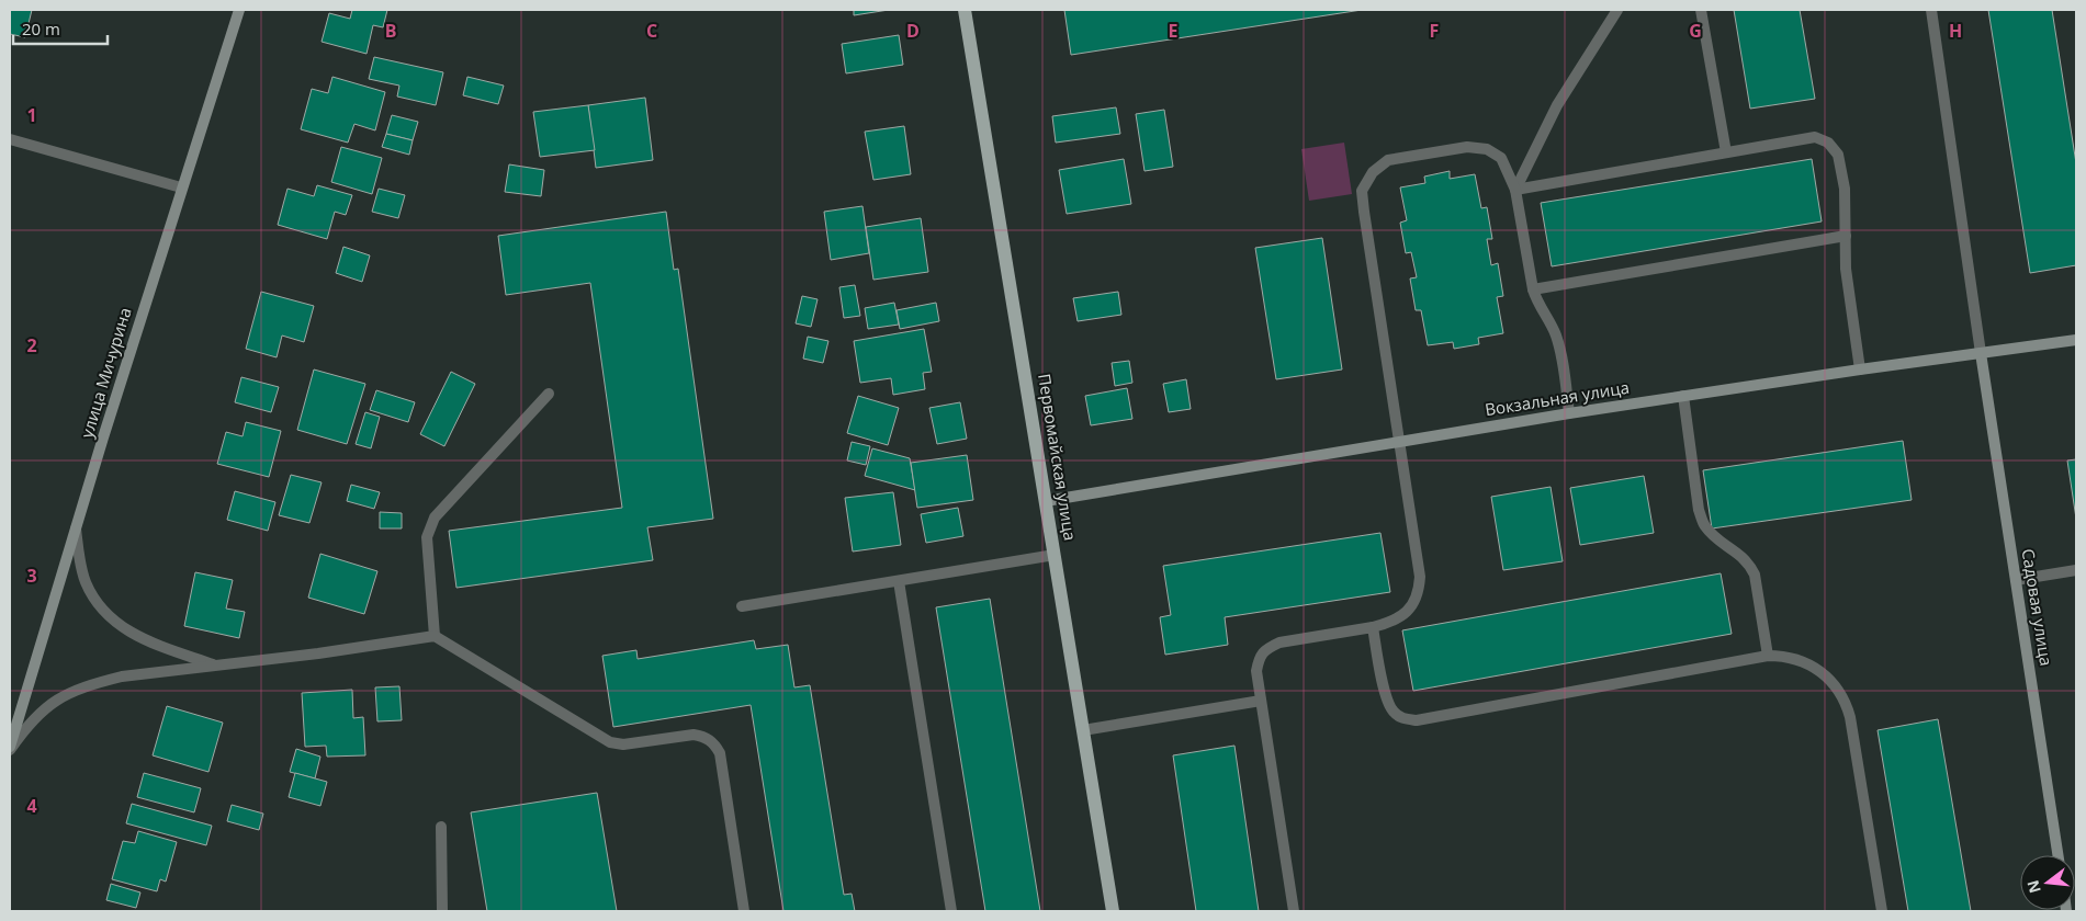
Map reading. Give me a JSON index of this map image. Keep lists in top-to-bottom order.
{
  "streets": {
    "main road": [
      "улица Мичурина",
      "Вокзальная улица",
      "Первомайская улица",
      "Садовая улица"
    ]
  },
  "crossings": [
    ["Вокзальная улица", "Первомайская улица"],
    ["Вокзальная улица", "Садовая улица"]
  ],
  "scale_bar": "20 m",
  "north": "left",
  "grid": {
    "columns": [
      "B",
      "C",
      "D",
      "E",
      "F",
      "G",
      "H"
    ],
    "rows": [
      "1",
      "2",
      "3",
      "4"
    ]
  }
}
